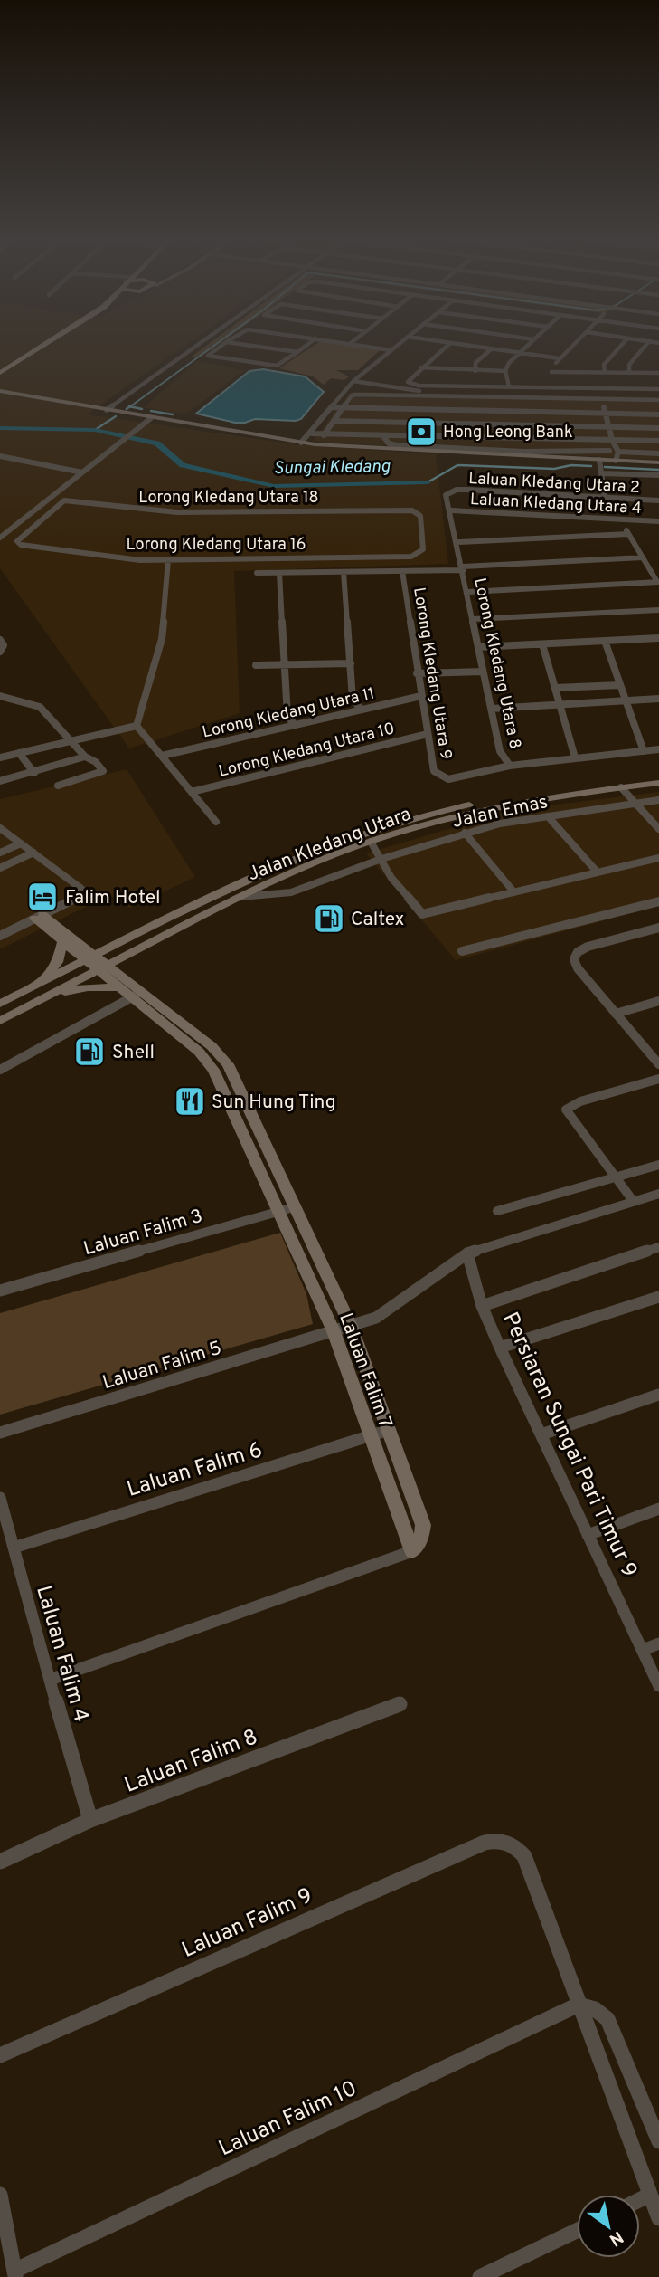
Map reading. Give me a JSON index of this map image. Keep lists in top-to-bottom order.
{
  "streets": {
    "street": [
      "Laluan Kledang Utara 2",
      "Lorong Kledang Utara 18",
      "Laluan Kledang Utara 4",
      "Lorong Kledang Utara 16",
      "Lorong Kledang Utara 8",
      "Lorong Kledang Utara 9",
      "Lorong Kledang Utara 11",
      "Lorong Kledang Utara 10",
      "Jalan Emas",
      "Jalan Kledang Utara",
      "Laluan Falim 3",
      "Laluan Falim 5",
      "Laluan Falim 7",
      "Persiaran Sungai Pari Timur 9",
      "Laluan Falim 6",
      "Laluan Falim 4",
      "Laluan Falim 8",
      "Laluan Falim 9",
      "Laluan Falim 10"
    ]
  },
  "crossings": [
    ["Laluan Kledang Utara 2", "Lorong Kledang Utara 8"],
    ["Lorong Kledang Utara 18", "Lorong Kledang Utara 16"],
    ["Laluan Kledang Utara 4", "Lorong Kledang Utara 8"],
    ["Lorong Kledang Utara 8", "Lorong Kledang Utara 9"],
    ["Lorong Kledang Utara 9", "Lorong Kledang Utara 11"],
    ["Lorong Kledang Utara 9", "Lorong Kledang Utara 10"],
    ["Jalan Emas", "Jalan Kledang Utara"],
    ["Jalan Kledang Utara", "Laluan Falim 7"],
    ["Laluan Falim 3", "Laluan Falim 7"],
    ["Laluan Falim 5", "Laluan Falim 7"],
    ["Laluan Falim 5", "Persiaran Sungai Pari Timur 9"],
    ["Laluan Falim 7", "Laluan Falim 6"],
    ["Laluan Falim 6", "Laluan Falim 4"],
    ["Laluan Falim 4", "Laluan Falim 8"],
    ["Laluan Falim 9", "Laluan Falim 10"]
  ],
  "water": ["Sungai Kledang"],
  "places": {
    "bank": ["Hong Leong Bank"],
    "hotel": ["Falim Hotel"],
    "fuel station": ["Caltex", "Shell"],
    "restaurant": ["Sun Hung Ting"]
  },
  "north": "bottom right"
}
